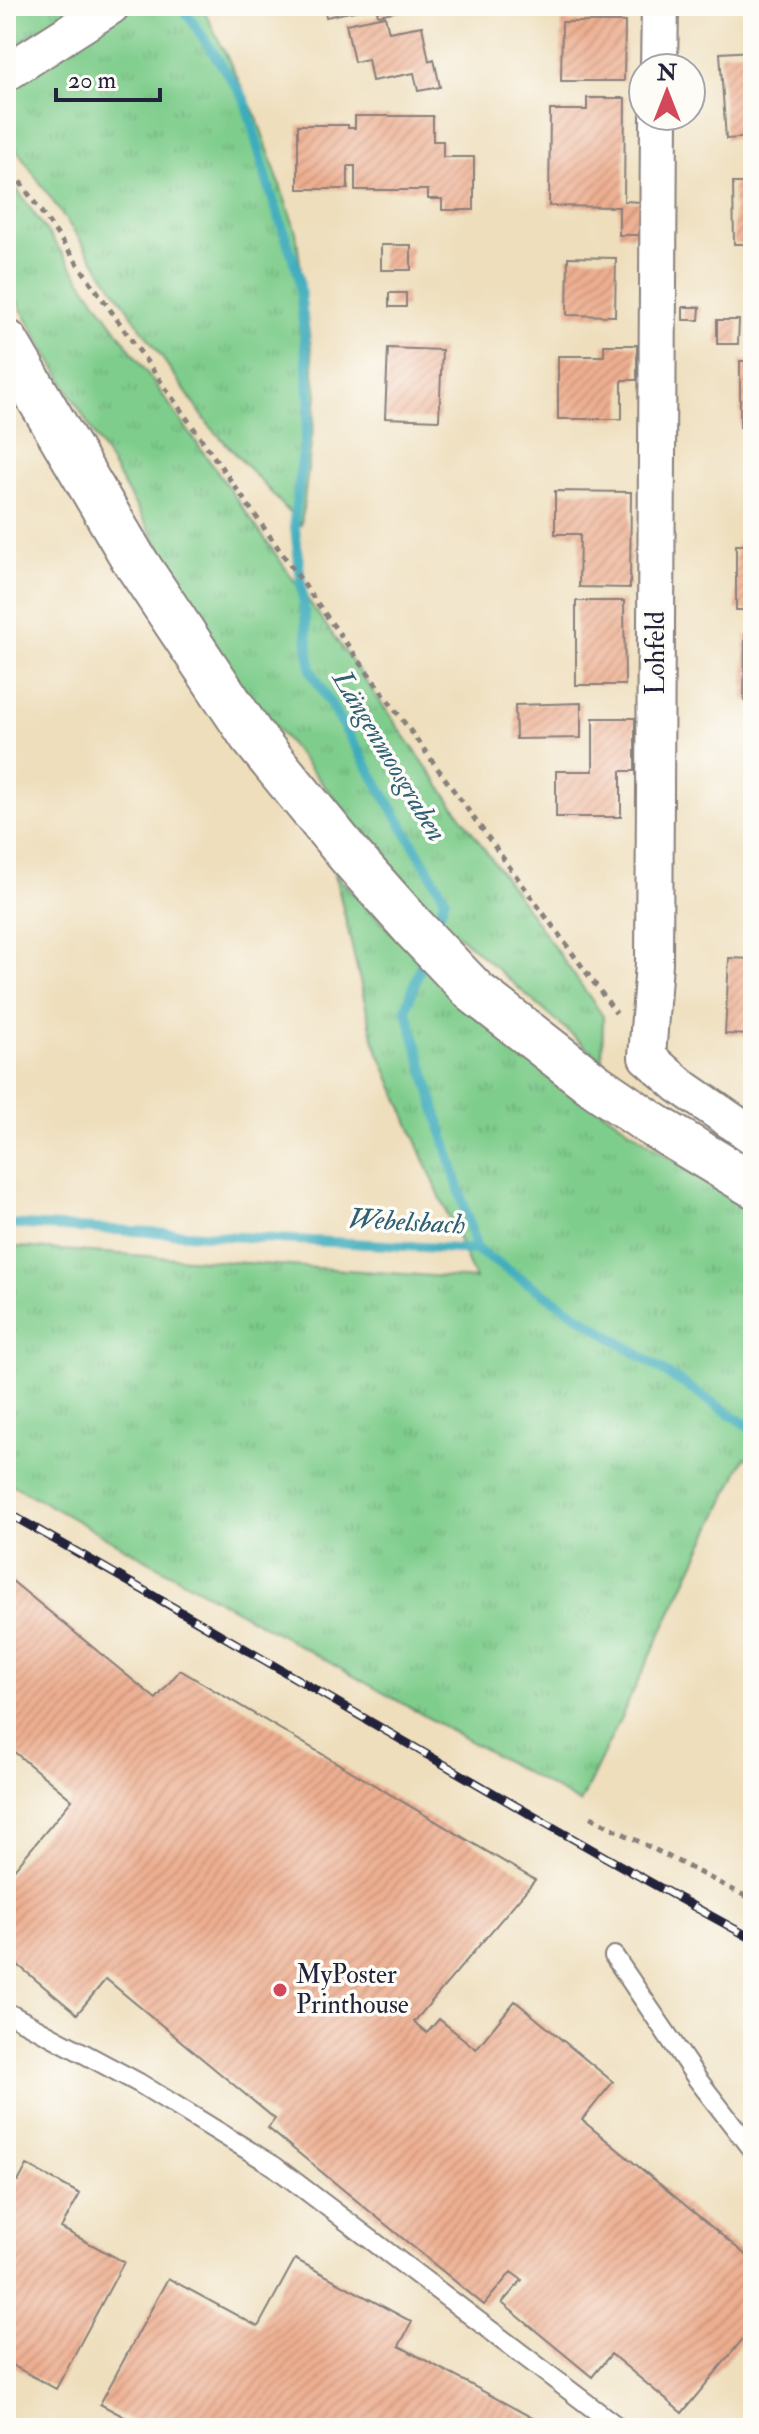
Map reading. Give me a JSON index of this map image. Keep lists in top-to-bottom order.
{
  "streets": {
    "street": ["Lohfeld"]
  },
  "water": ["Längenmoosgraben", "Webelsbach"],
  "places": ["MyPoster Printhouse"],
  "scale_bar": "20 m",
  "north": "top"
}
